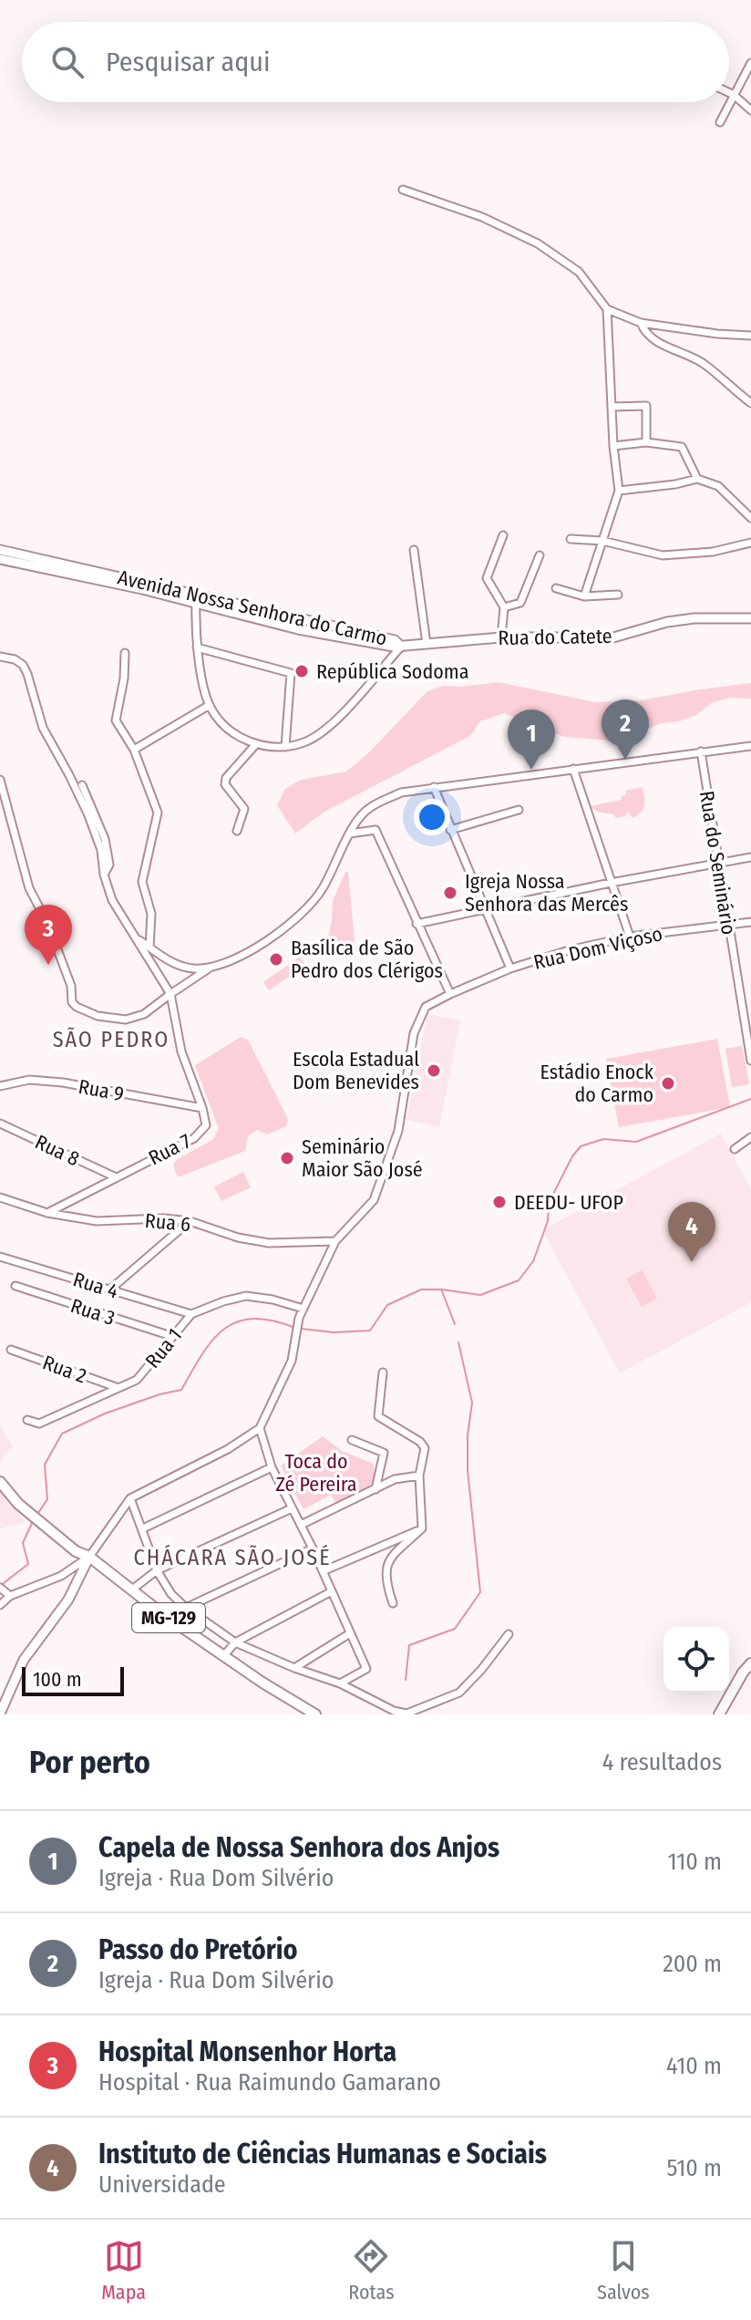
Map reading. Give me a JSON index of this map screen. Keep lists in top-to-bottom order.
{
  "streets": {
    "main road": ["MG-129"],
    "street": [
      "Avenida Nossa Senhora do Carmo",
      "Rua do Catete",
      "Rua do Seminário",
      "Rua Dom Viçoso",
      "Rua 9",
      "Rua 7",
      "Rua 8",
      "Rua 6",
      "Rua 4",
      "Rua 3",
      "Rua 1",
      "Rua 2"
    ]
  },
  "crossings": [
    ["Avenida Nossa Senhora do Carmo", "Rua do Catete"],
    ["Rua do Seminário", "Rua Dom Viçoso"],
    ["Rua Dom Viçoso", "Rua 6"],
    ["Rua Dom Viçoso", "Rua 1"],
    ["Rua 9", "Rua 7"],
    ["Rua 7", "Rua 8"],
    ["Rua 7", "Rua 6"],
    ["Rua 4", "Rua 1"],
    ["Rua 3", "Rua 1"],
    ["Rua 1", "Rua 2"]
  ],
  "districts": ["SÃO PEDRO", "CHÁCARA SÃO JOSÉ"],
  "parks": ["Toca do Zé Pereira"],
  "places": [
    "República Sodoma",
    "Igreja Nossa Senhora das Mercês",
    "Basílica de São Pedro dos Clérigos",
    "Escola Estadual Dom Benevides",
    "Estádio Enock do Carmo",
    "Seminário Maior São José",
    "DEEDU- UFOP"
  ],
  "scale_bar": "100 m",
  "page": {
    "search": "Pesquisar aqui",
    "pins": [
      "2",
      "1",
      "3",
      "4"
    ],
    "scale": "100 m",
    "heading": ["Por perto", "4 resultados"],
    "list": [
      {
        "mark": "1",
        "name": "Capela de Nossa Senhora dos Anjos",
        "note": "Igreja · Rua Dom Silvério",
        "value": "110 m"
      },
      {
        "mark": "2",
        "name": "Passo do Pretório",
        "note": "Igreja · Rua Dom Silvério",
        "value": "200 m"
      },
      {
        "mark": "3",
        "name": "Hospital Monsenhor Horta",
        "note": "Hospital · Rua Raimundo Gamarano",
        "value": "410 m"
      },
      {
        "mark": "4",
        "name": "Instituto de Ciências Humanas e Sociais",
        "note": "Universidade",
        "value": "510 m"
      }
    ],
    "nav": ["Mapa", "Rotas", "Salvos"]
  }
}
